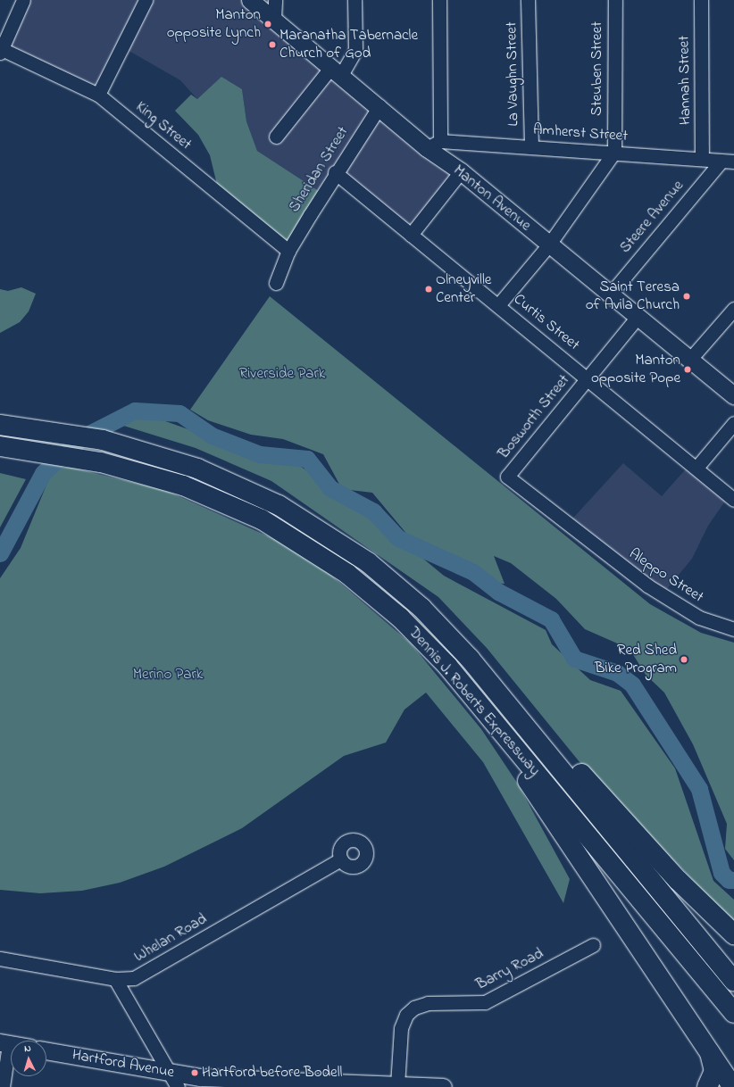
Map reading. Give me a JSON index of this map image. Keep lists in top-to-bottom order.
{
  "streets": {
    "highway": ["Dennis J. Roberts Expressway"],
    "main road": ["Manton Avenue", "Hartford Avenue"],
    "street": [
      "Steuben Street",
      "La Vaughn Street",
      "Hannah Street",
      "King Street",
      "Amherst Street",
      "Sheridan Street",
      "Steere Avenue",
      "Curtis Street",
      "Bosworth Street",
      "Aleppo Street",
      "Whelan Road",
      "Barry Road"
    ]
  },
  "crossings": [
    ["Steuben Street", "Amherst Street"],
    ["La Vaughn Street", "Amherst Street"],
    ["Hannah Street", "Amherst Street"],
    ["King Street", "Sheridan Street"],
    ["Amherst Street", "Manton Avenue"],
    ["Amherst Street", "Steere Avenue"],
    ["Sheridan Street", "Manton Avenue"],
    ["Sheridan Street", "Curtis Street"],
    ["Manton Avenue", "Steere Avenue"],
    ["Manton Avenue", "Bosworth Street"],
    ["Curtis Street", "Bosworth Street"],
    ["Bosworth Street", "Aleppo Street"],
    ["Barry Road", "Hartford Avenue"]
  ],
  "parks": ["Riverside Park", "Merino Park"],
  "places": [
    "Manton opposite Lynch",
    "Maranatha Tabernacle Church of God",
    "Olneyville Center",
    "Saint Teresa of Avila Church",
    "Manton opposite Pope",
    "Red Shed Bike Program",
    "Hartford before Bodell"
  ],
  "north": "top"
}
